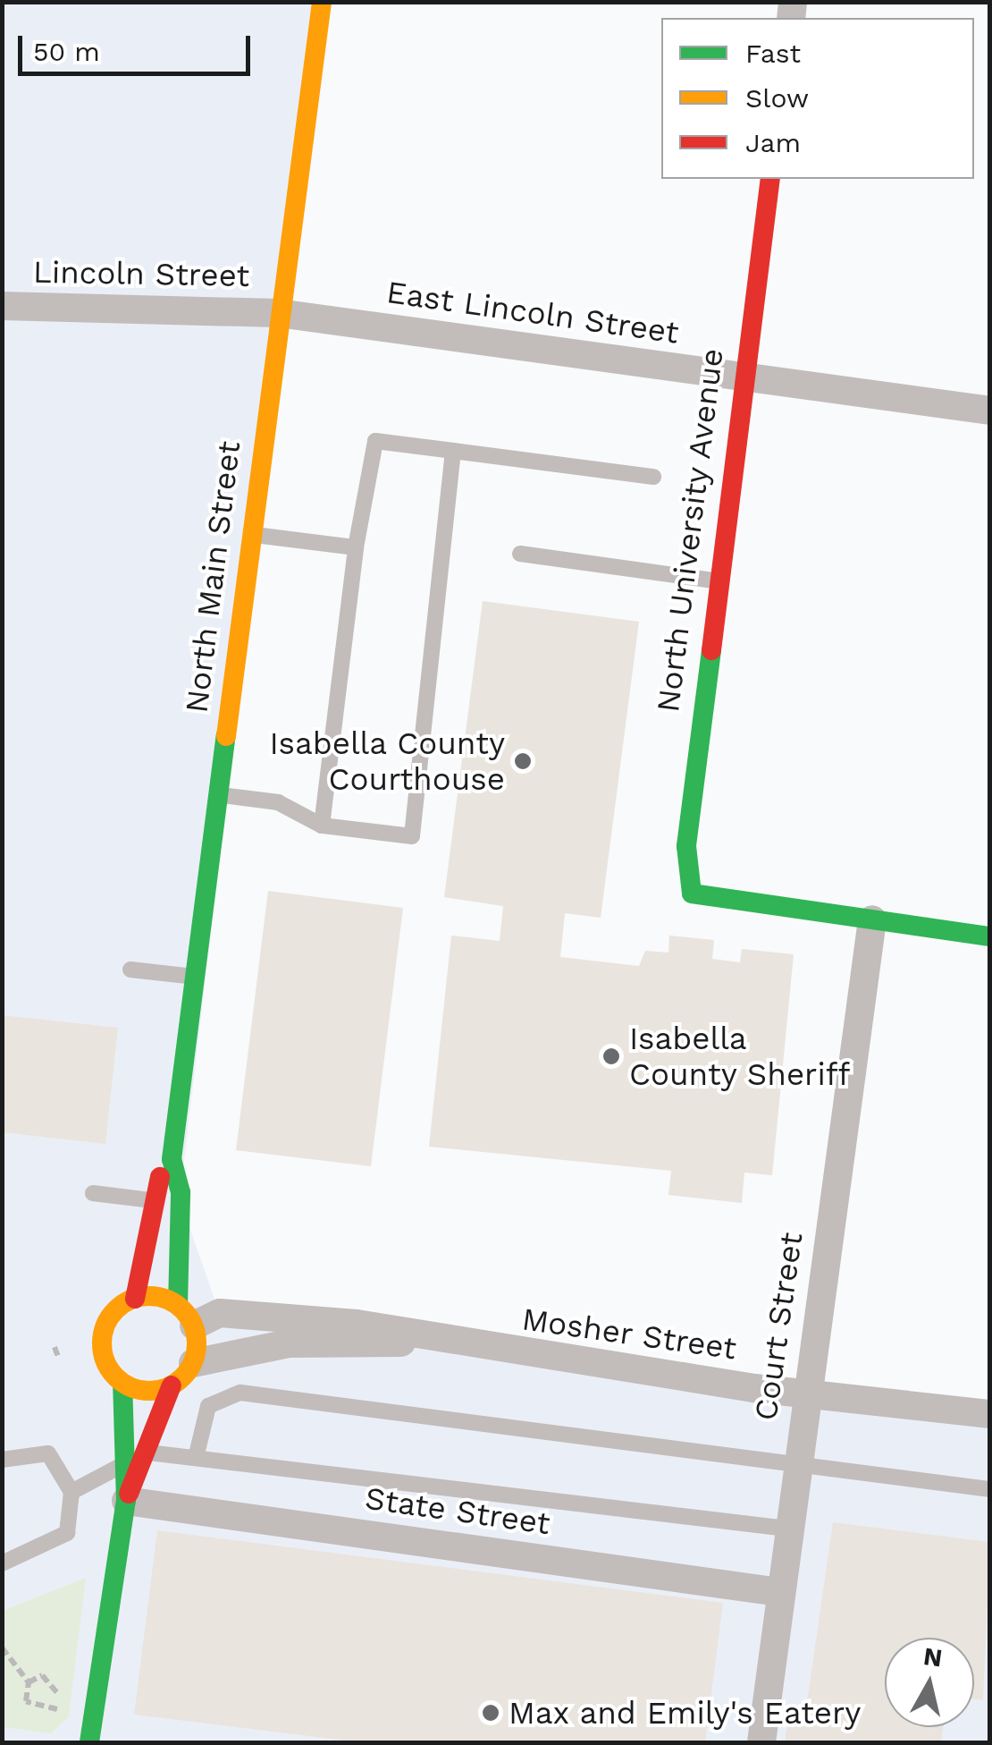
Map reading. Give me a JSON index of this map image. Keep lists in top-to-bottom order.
{
  "streets": {
    "street": [
      "Lincoln Street",
      "East Lincoln Street",
      "North University Avenue",
      "North Main Street",
      "Court Street",
      "Mosher Street",
      "State Street"
    ]
  },
  "crossings": [
    ["Lincoln Street", "East Lincoln Street"],
    ["Lincoln Street", "North Main Street"],
    ["East Lincoln Street", "North University Avenue"],
    ["East Lincoln Street", "North Main Street"],
    ["North University Avenue", "Court Street"],
    ["North Main Street", "Mosher Street"],
    ["Court Street", "Mosher Street"],
    ["Court Street", "State Street"]
  ],
  "places": ["Isabella County Courthouse", "Isabella County Sheriff", "Max and Emily's Eatery"],
  "legend": ["Fast", "Slow", "Jam"],
  "scale_bar": "50 m",
  "north": "top"
}
